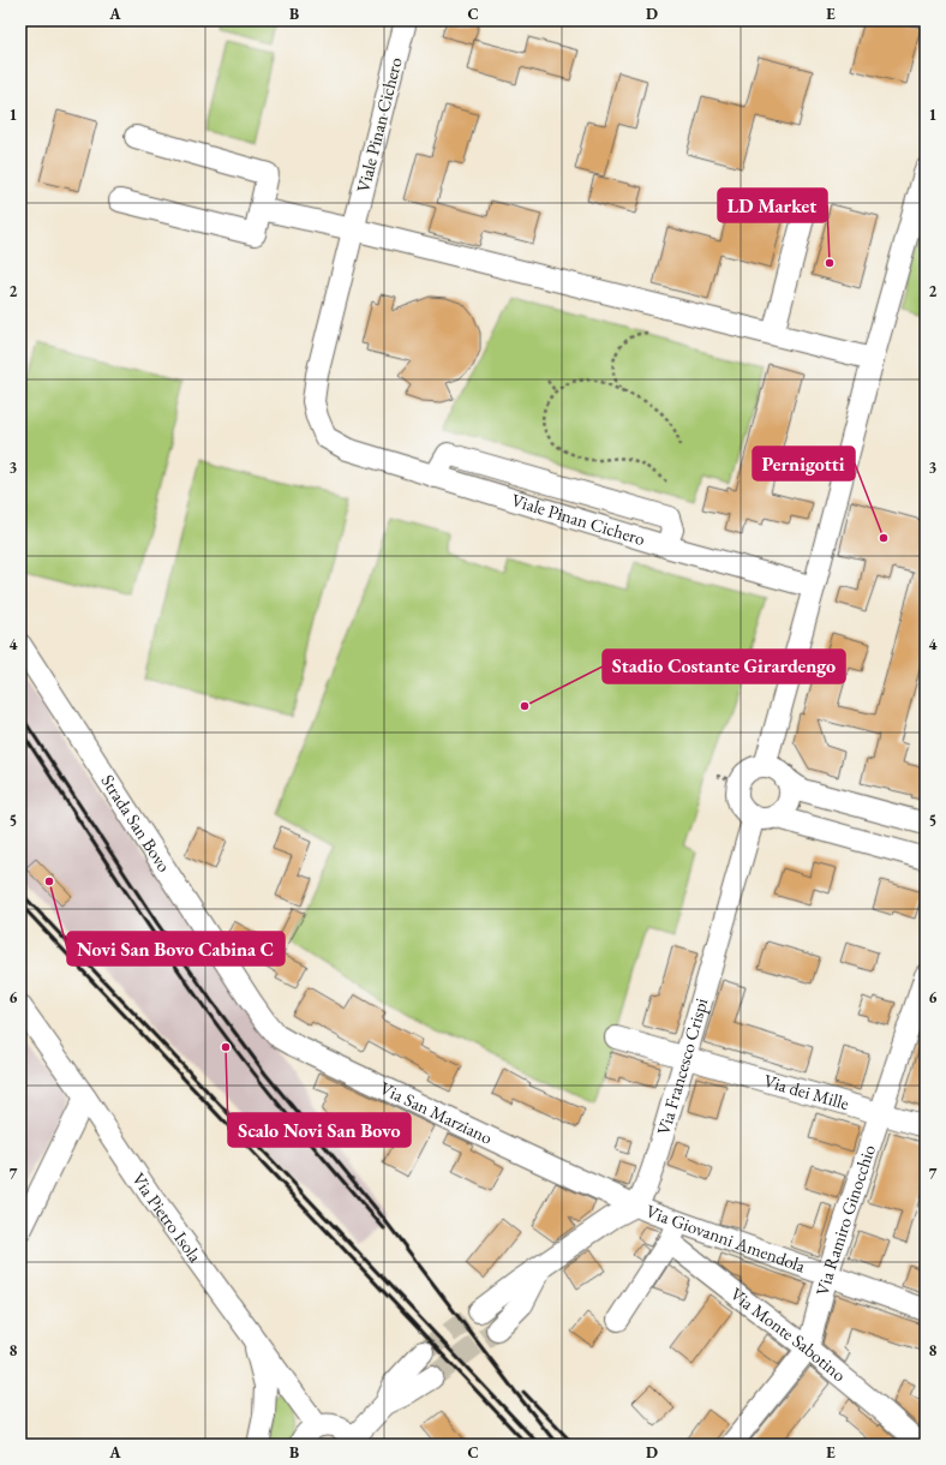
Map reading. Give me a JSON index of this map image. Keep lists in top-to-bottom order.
{
  "streets": {
    "street": [
      "Viale Pinan Cichero",
      "Strada San Bovo",
      "Via Francesco Crispi",
      "Via dei Mille",
      "Via San Marziano",
      "Via Pietro Isola",
      "Via Ramiro Ginocchio",
      "Via Giovanni Amendola",
      "Via Monte Sabotino"
    ]
  },
  "crossings": [
    ["Strada San Bovo", "Via San Marziano"],
    ["Via Francesco Crispi", "Via dei Mille"],
    ["Via Francesco Crispi", "Via San Marziano"],
    ["Via Francesco Crispi", "Via Giovanni Amendola"],
    ["Via dei Mille", "Via Ramiro Ginocchio"],
    ["Via San Marziano", "Via Giovanni Amendola"],
    ["Via Ramiro Ginocchio", "Via Giovanni Amendola"],
    ["Via Ramiro Ginocchio", "Via Monte Sabotino"]
  ],
  "places": [
    "LD Market",
    "Pernigotti",
    "Stadio Costante Girardengo",
    "Novi San Bovo Cabina C",
    "Scalo Novi San Bovo"
  ],
  "grid": {
    "columns": [
      "A",
      "B",
      "C",
      "D",
      "E"
    ],
    "rows": [
      "1",
      "2",
      "3",
      "4",
      "5",
      "6",
      "7",
      "8"
    ]
  }
}
